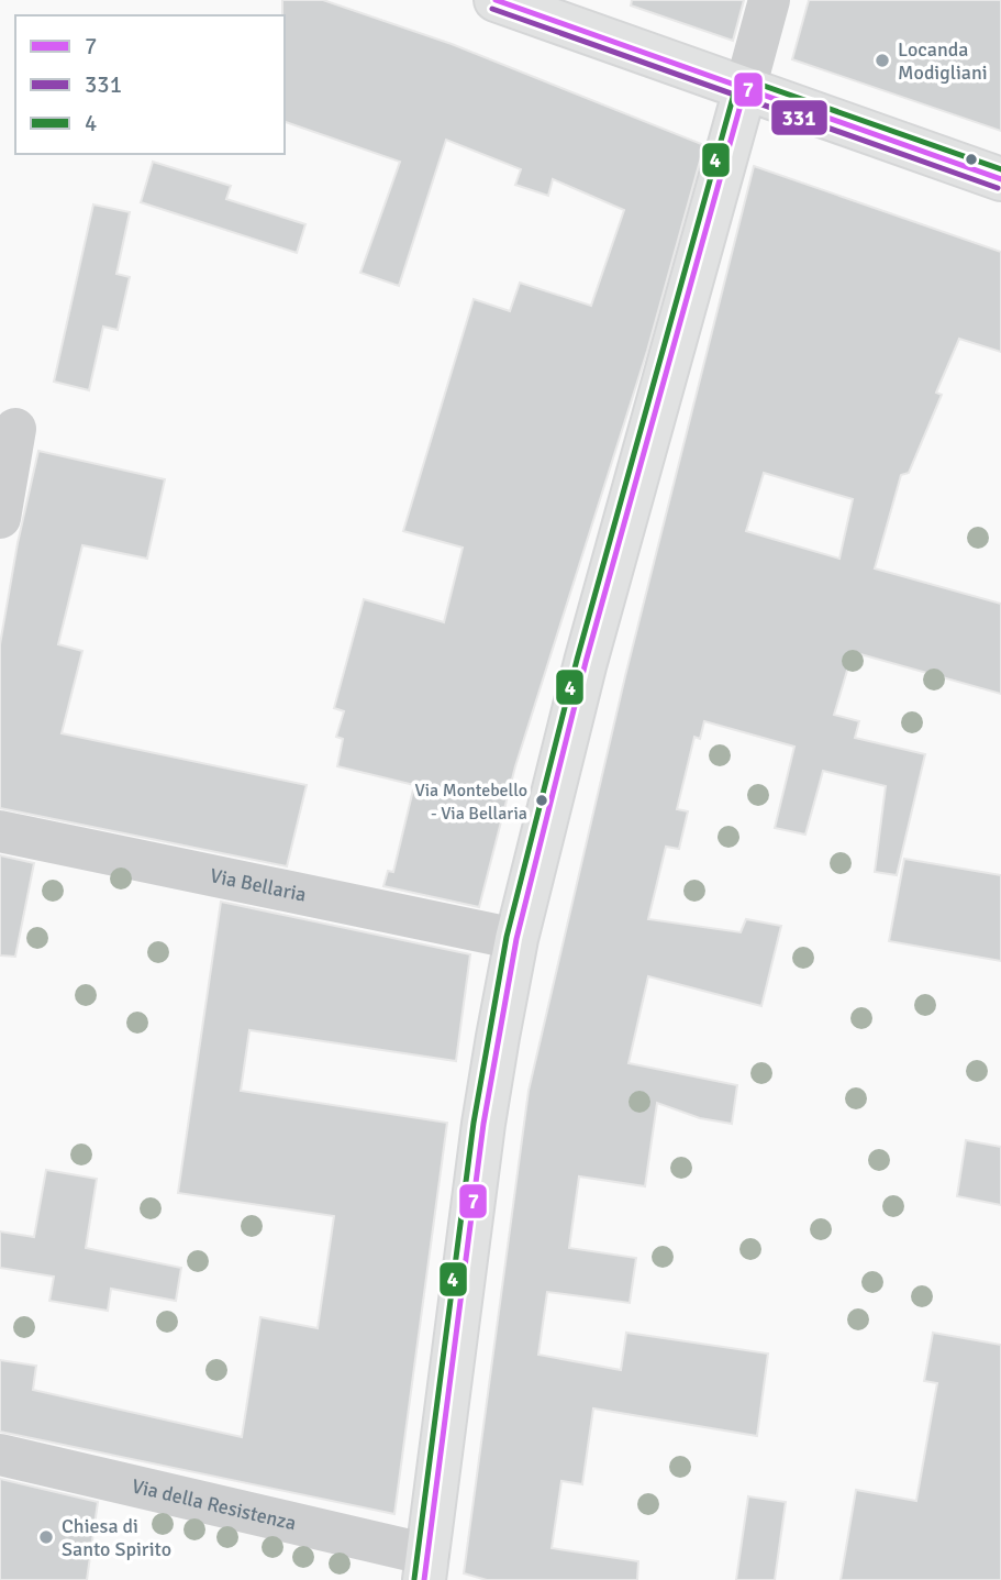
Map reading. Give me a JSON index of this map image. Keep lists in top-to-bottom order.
{
  "streets": {
    "street": ["Via Bellaria", "Via della Resistenza"]
  },
  "places": ["Locanda Modigliani", "Via Montebello - Via Bellaria", "Chiesa di Santo Spirito"],
  "lines": ["transit line 7", "transit line 331", "transit line 4"],
  "legend": ["7", "331", "4"]
}
